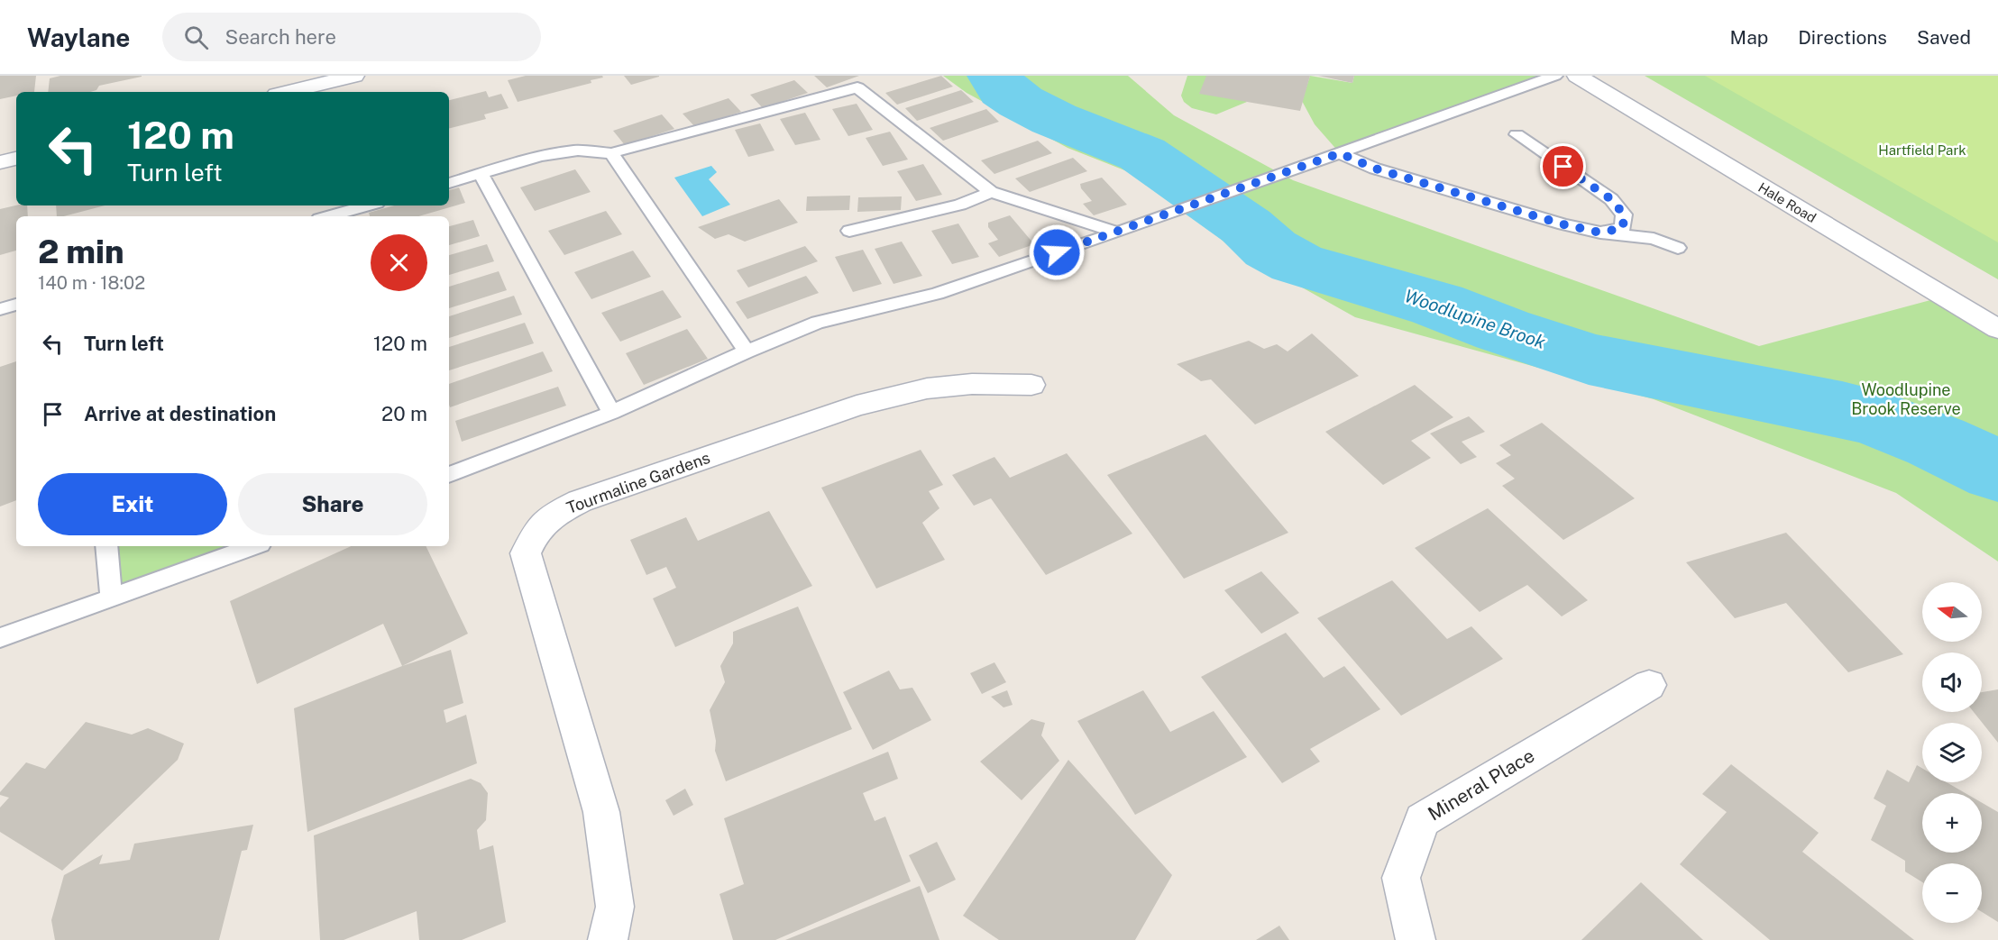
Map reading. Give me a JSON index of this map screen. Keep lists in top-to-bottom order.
{
  "streets": {
    "street": ["Hale Road", "Tourmaline Gardens", "Mineral Place"]
  },
  "water": ["Woodlupine Brook"],
  "parks": ["Hartfield Park", "Woodlupine Brook Reserve"],
  "north": "left",
  "page": {
    "header": "Waylane",
    "search": "Search here",
    "nav": ["Map", "Directions", "Saved"],
    "turn": ["120 m", "Turn left"],
    "heading": ["2 min", "140 m · 18:02"],
    "list": [
      {
        "name": "Turn left",
        "value": "120 m"
      },
      {
        "name": "Arrive at destination",
        "value": "20 m"
      }
    ],
    "buttons": ["Exit", "Share"],
    "map_buttons": ["+", "−"]
  }
}
